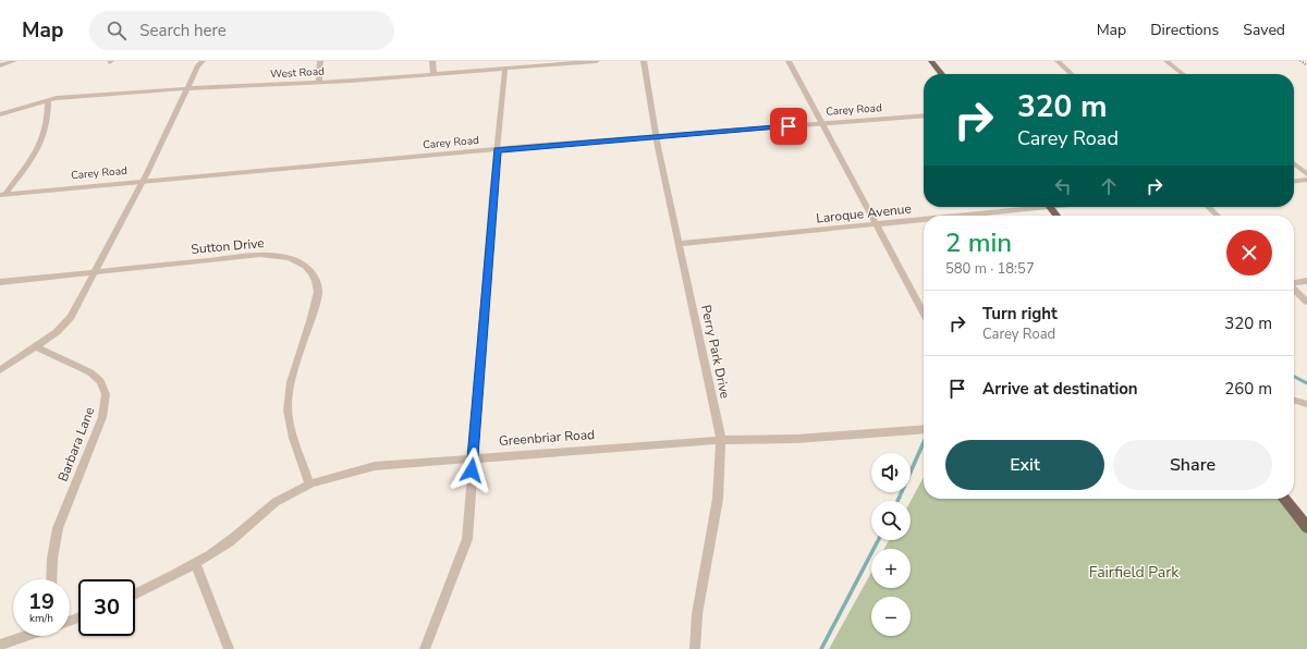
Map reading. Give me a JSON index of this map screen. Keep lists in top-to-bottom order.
{
  "streets": {
    "street": [
      "West Road",
      "Carey Road",
      "Laroque Avenue",
      "Sutton Drive",
      "Perry Park Drive",
      "Greenbriar Road",
      "Barbara Lane"
    ]
  },
  "crossings": [
    ["Carey Road", "Perry Park Drive"],
    ["Laroque Avenue", "Perry Park Drive"],
    ["Sutton Drive", "Greenbriar Road"],
    ["Perry Park Drive", "Greenbriar Road"]
  ],
  "parks": ["Fairfield Park"],
  "page": {
    "header": "Map",
    "search": "Search here",
    "nav": ["Map", "Directions", "Saved"],
    "turn": ["320 m", "Carey Road"],
    "heading": ["2 min", "580 m · 18:57"],
    "list": [
      {
        "name": "Turn right",
        "note": "Carey Road",
        "value": "320 m"
      },
      {
        "name": "Arrive at destination",
        "value": "260 m"
      }
    ],
    "buttons": ["Exit", "Share"],
    "map_buttons": ["+", "−"],
    "speed": "19 km/h",
    "limit": "30"
  }
}
